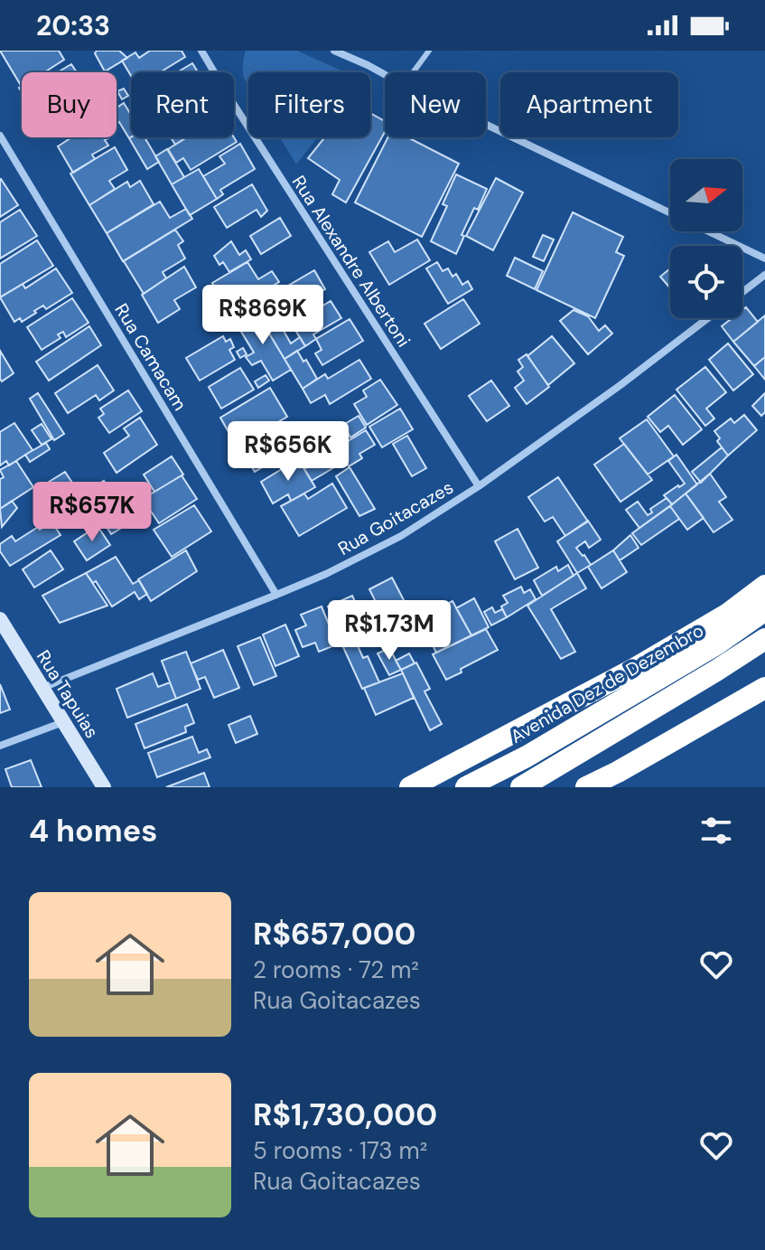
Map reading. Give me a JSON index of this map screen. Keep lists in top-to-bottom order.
{
  "streets": {
    "highway": ["Avenida Dez de Dezembro"],
    "street": [
      "Rua Alexandre Albertoni",
      "Rua Camacam",
      "Rua Goitacazes",
      "Rua Tapuias"
    ]
  },
  "crossings": [
    ["Rua Alexandre Albertoni", "Rua Goitacazes"],
    ["Rua Camacam", "Rua Goitacazes"],
    ["Rua Goitacazes", "Rua Tapuias"]
  ],
  "north": "right",
  "page": {
    "status": "20:33",
    "chip": [
      "Buy",
      "Rent",
      "Filters",
      "New",
      "Apartment"
    ],
    "price": [
      "R$869K",
      "R$656K",
      "R$657K",
      "R$1.73M"
    ],
    "heading": "4 homes",
    "list": [
      {
        "name": "R$657,000",
        "note": "2 rooms · 72 m² · Rua Goitacazes"
      },
      {
        "name": "R$1,730,000",
        "note": "5 rooms · 173 m² · Rua Goitacazes"
      }
    ]
  }
}
